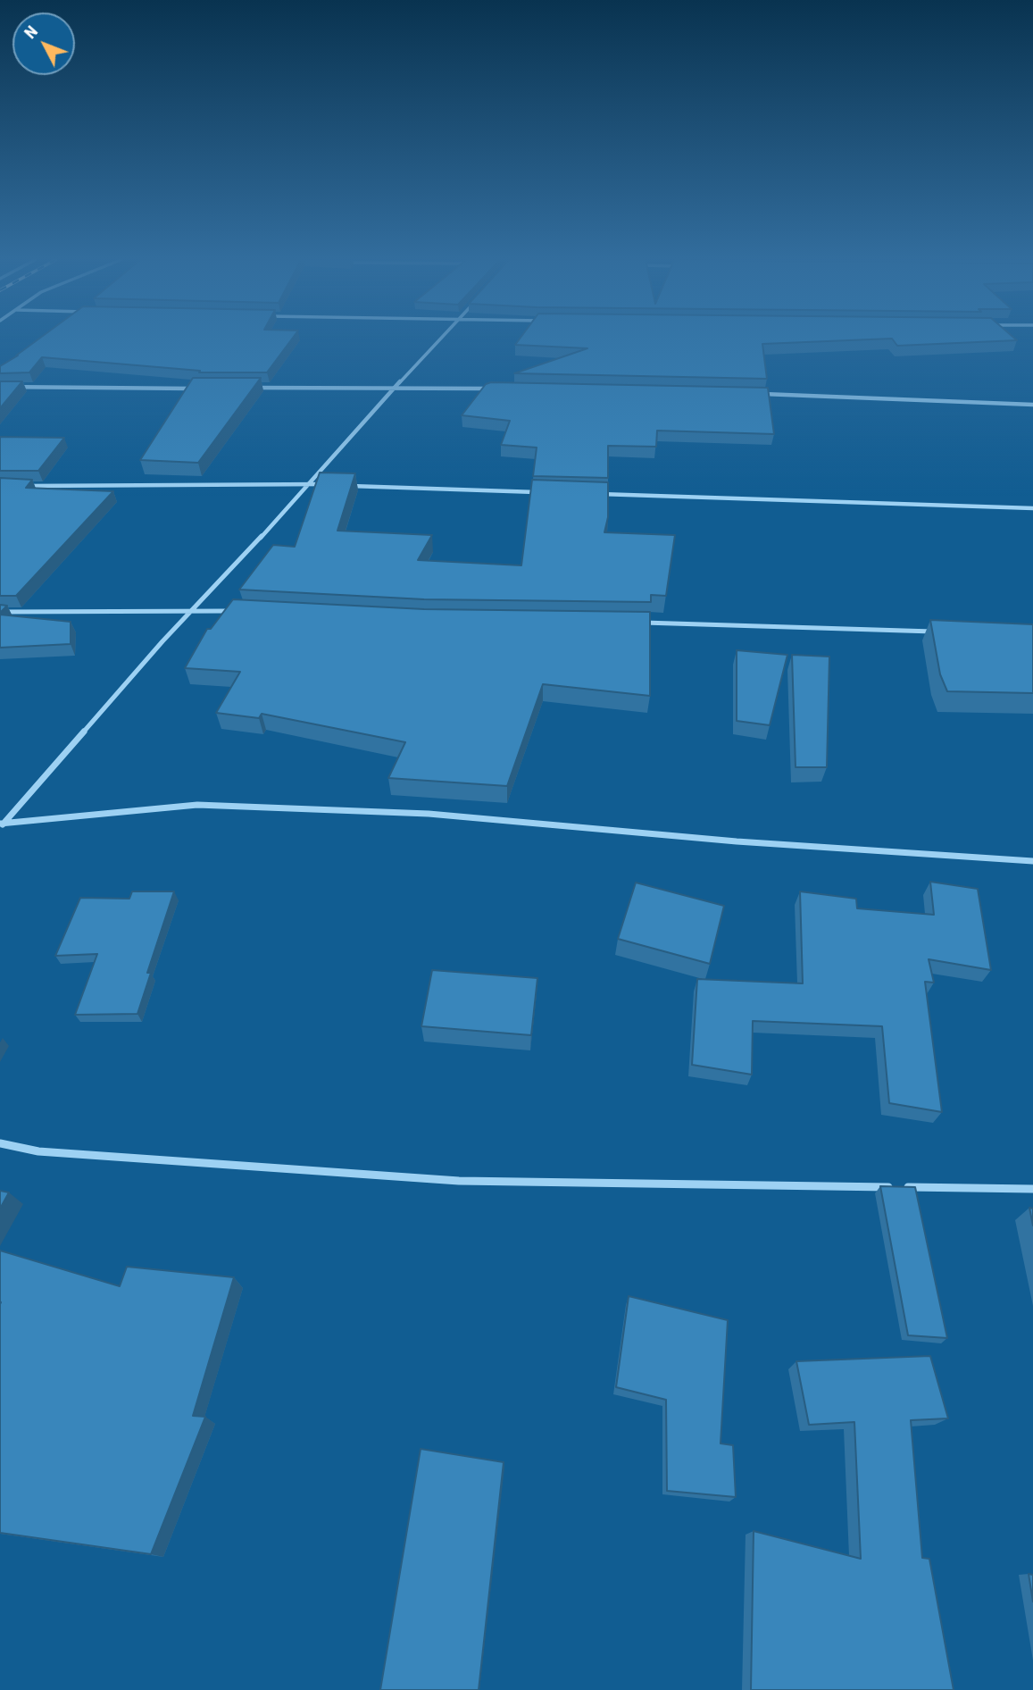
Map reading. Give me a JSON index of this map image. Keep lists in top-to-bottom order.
{
  "north": "top left"
}
